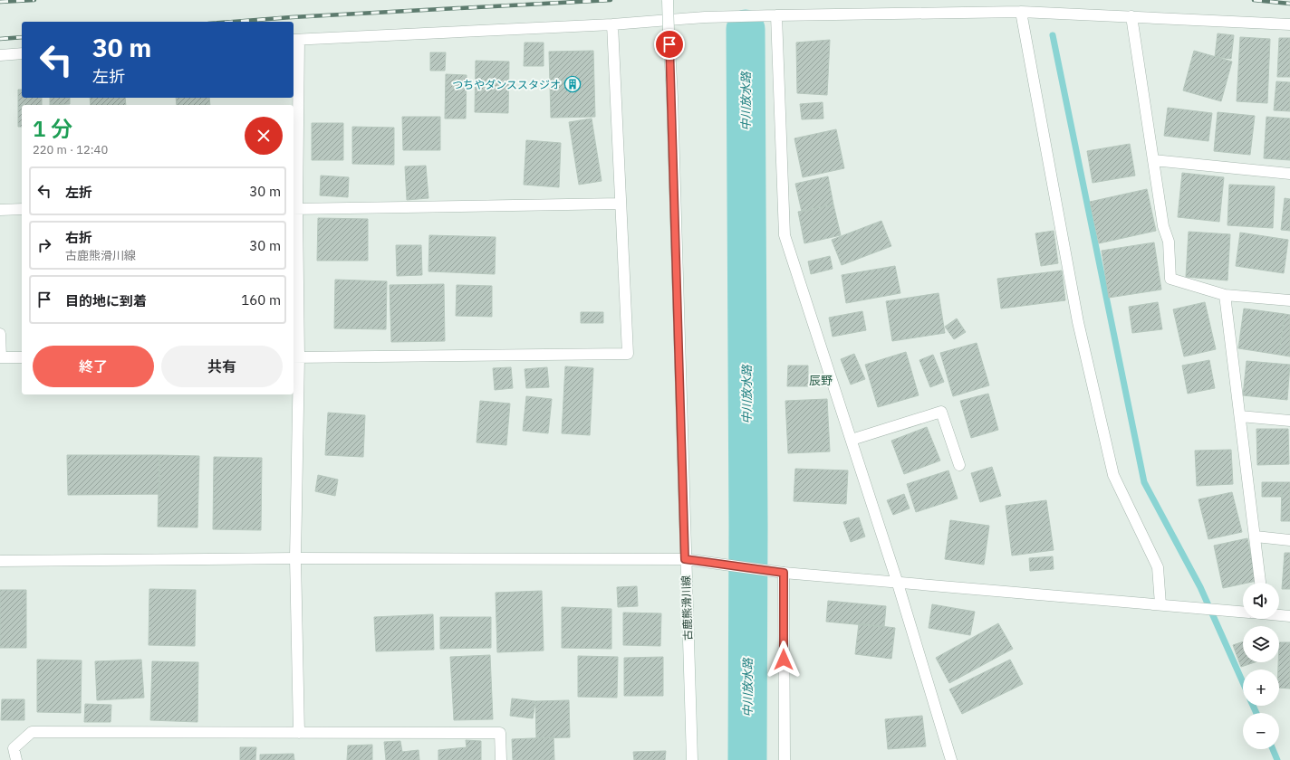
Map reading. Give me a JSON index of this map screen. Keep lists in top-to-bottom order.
{
  "streets": {
    "street": ["古鹿熊滑川線"]
  },
  "districts": ["辰野"],
  "water": ["中川放水路"],
  "places": {
    "building": ["つちやダンススタジオ"]
  },
  "page": {
    "turn": ["30 m", "左折"],
    "heading": ["1 分", "220 m · 12:40"],
    "list": [
      {
        "name": "左折",
        "value": "30 m"
      },
      {
        "name": "右折",
        "note": "古鹿熊滑川線",
        "value": "30 m"
      },
      {
        "name": "目的地に到着",
        "value": "160 m"
      }
    ],
    "buttons": ["終了", "共有"],
    "map_buttons": ["+", "−"]
  }
}
